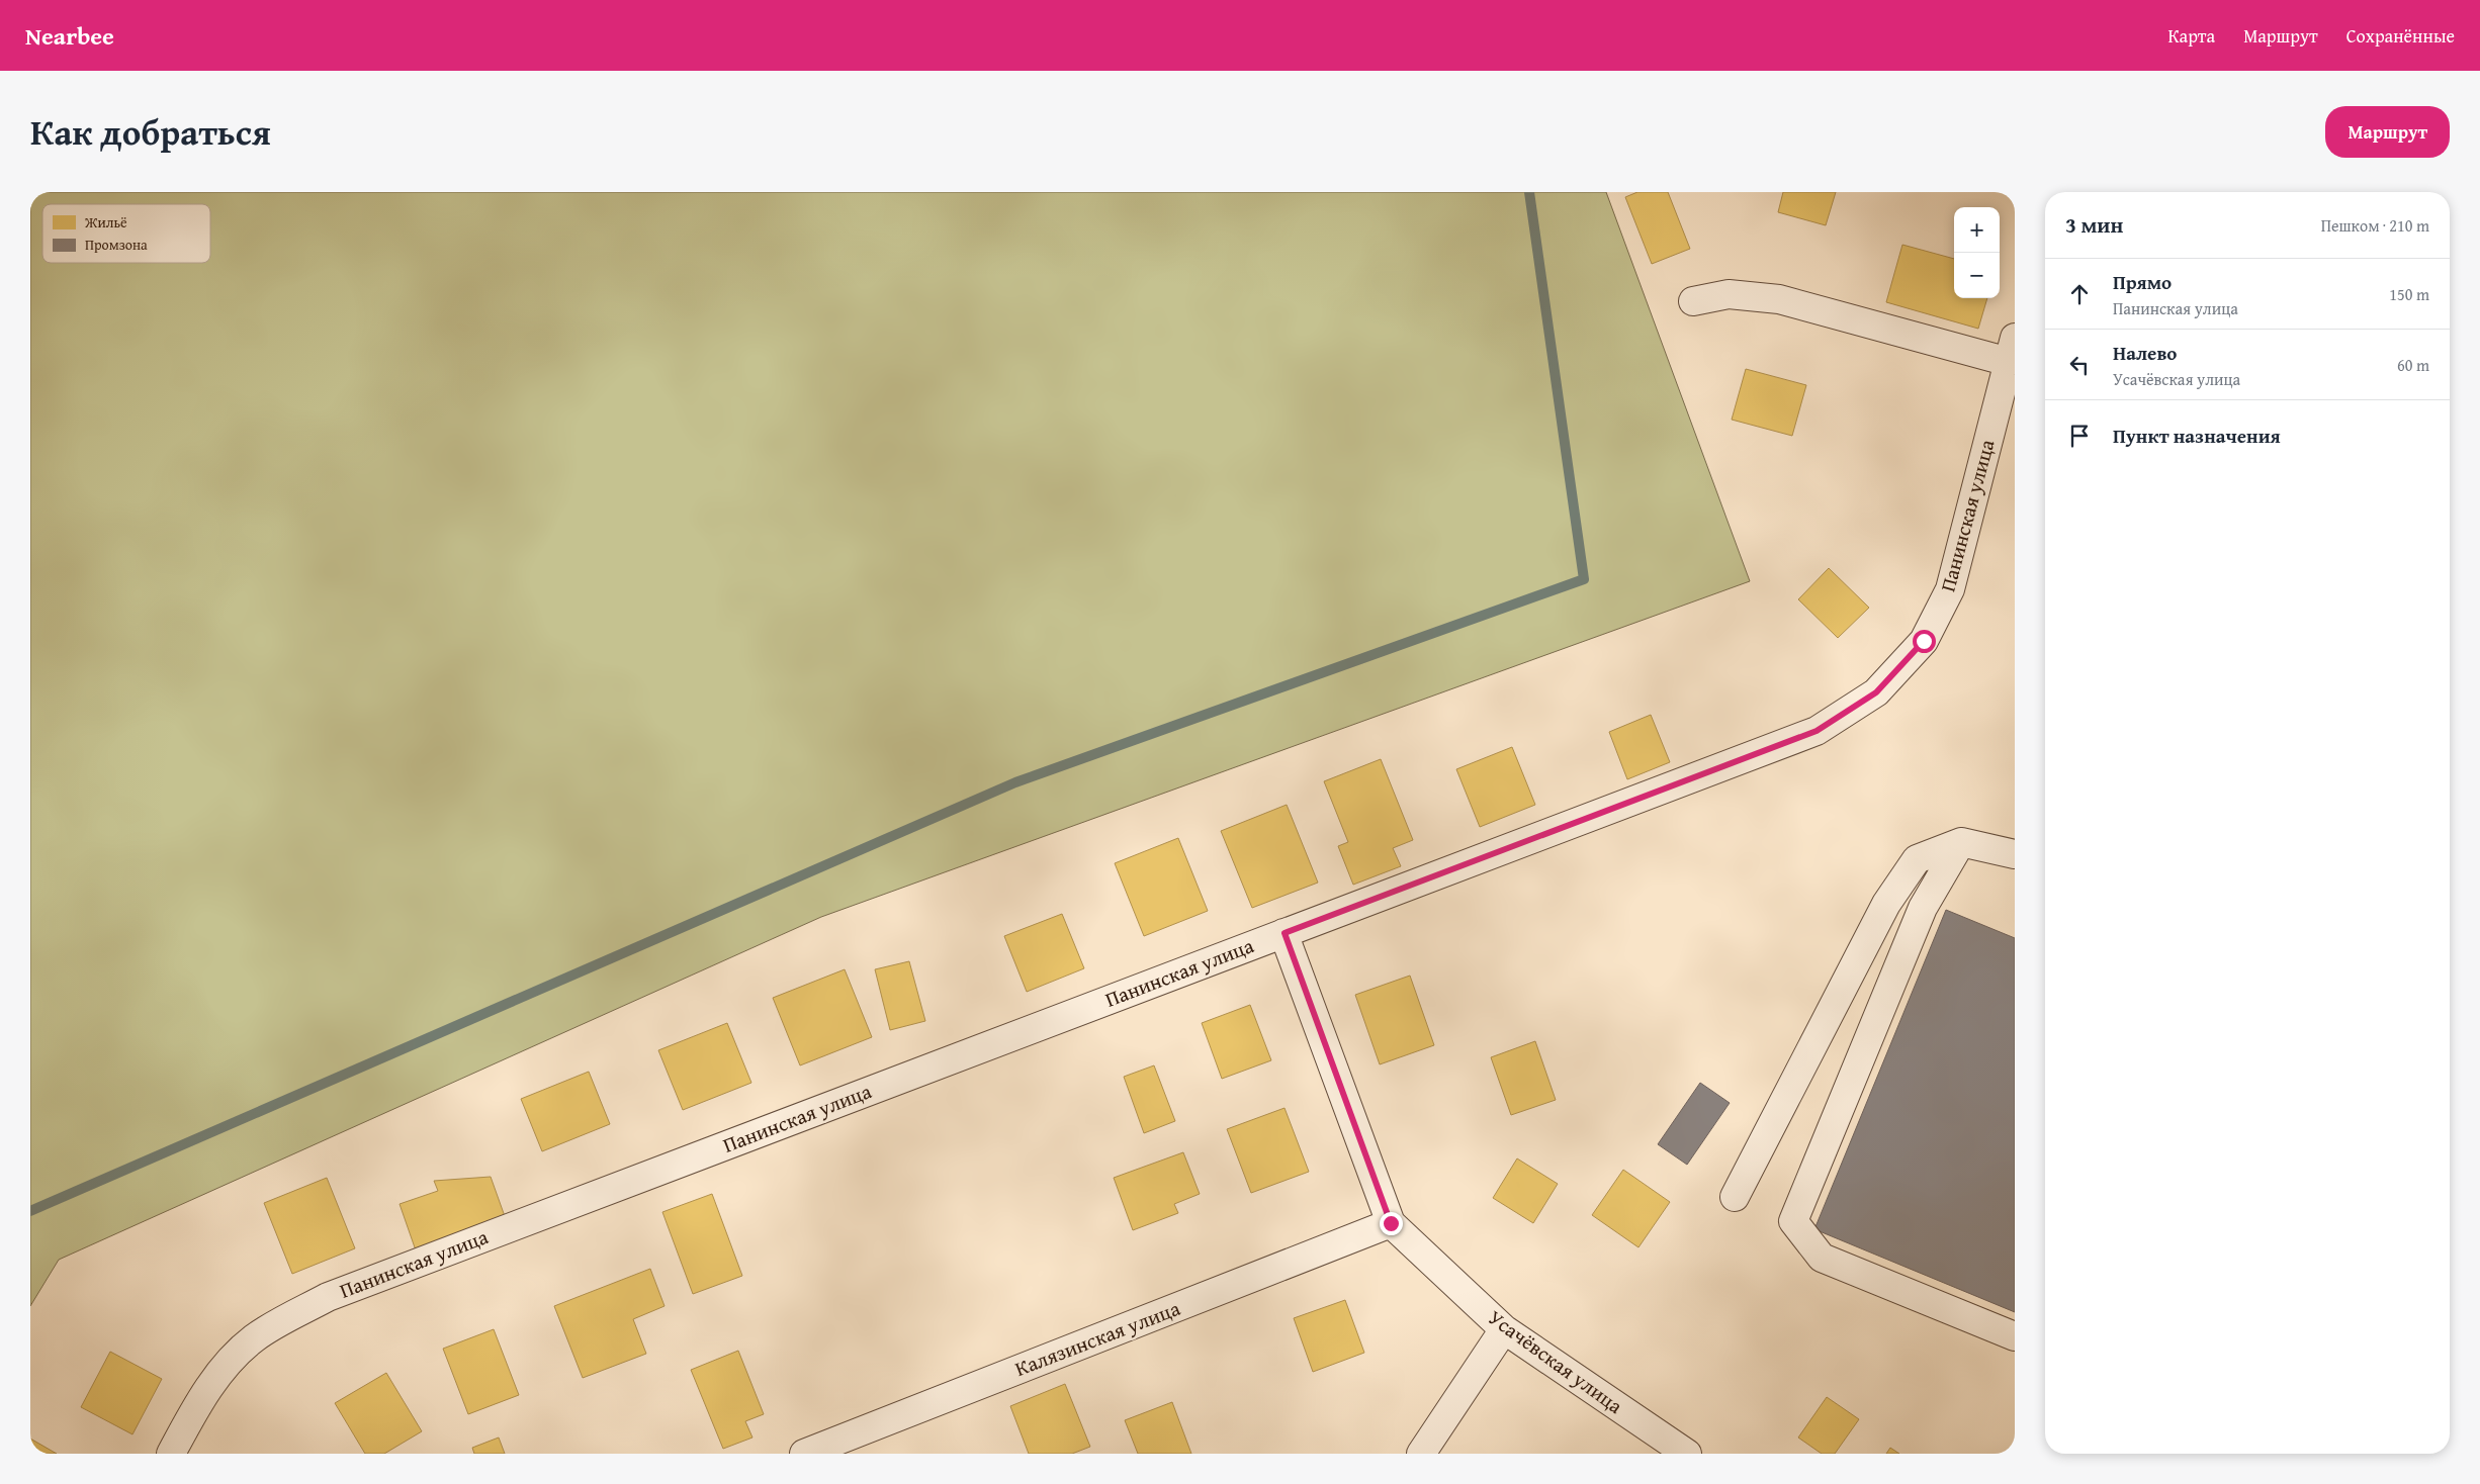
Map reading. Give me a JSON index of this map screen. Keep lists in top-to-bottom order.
{
  "streets": {
    "street": ["Панинская улица", "Калязинская улица", "Усачёвская улица"]
  },
  "crossings": [
    ["Панинская улица", "Усачёвская улица"],
    ["Калязинская улица", "Усачёвская улица"]
  ],
  "legend": ["Жильё", "Промзона"],
  "page": {
    "header": "Nearbee",
    "nav": ["Карта", "Маршрут", "Сохранённые"],
    "title": "Как добраться",
    "buttons": "Маршрут",
    "heading": ["3 мин", "Пешком · 210 m"],
    "map_buttons": ["+", "−"],
    "list": [
      ["Прямо", "Панинская улица", "150 m"],
      ["Налево", "Усачёвская улица", "60 m"],
      "Пункт назначения"
    ]
  }
}
